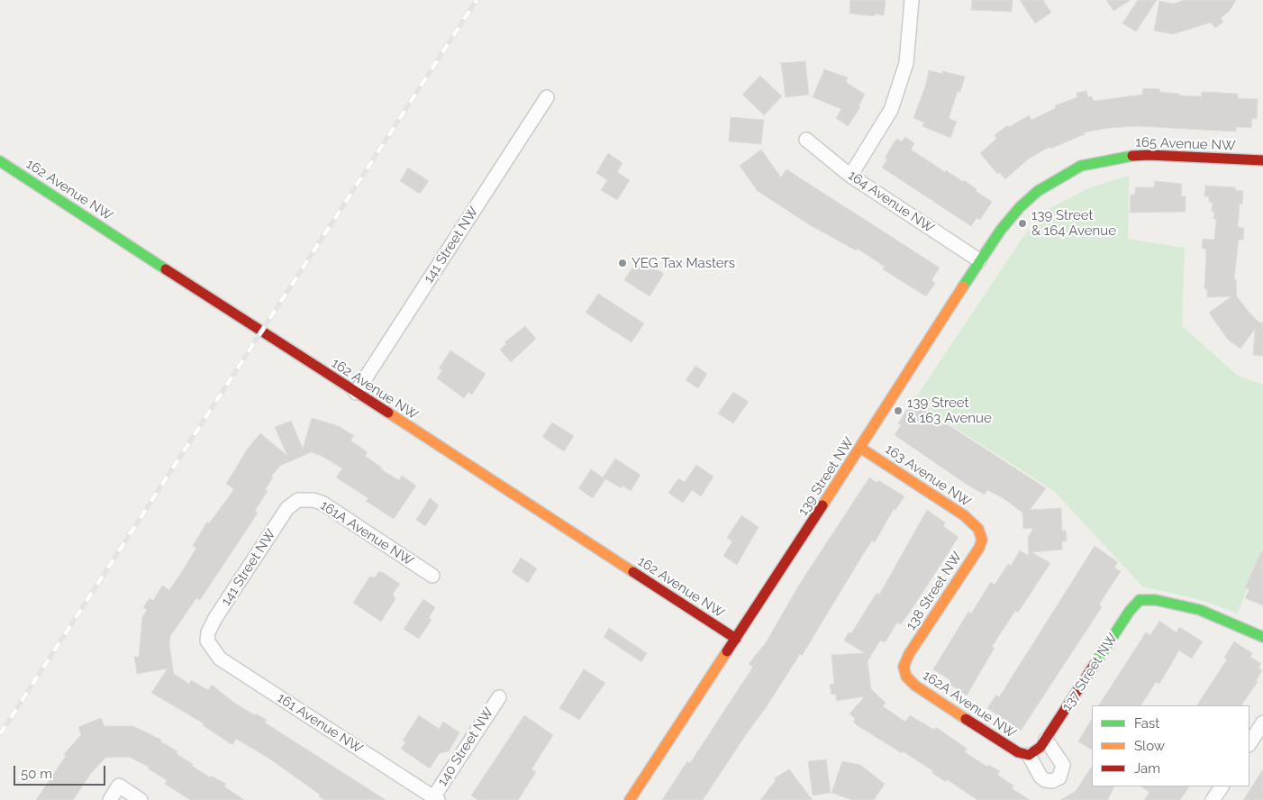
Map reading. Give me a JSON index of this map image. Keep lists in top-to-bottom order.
{
  "streets": {
    "street": [
      "165 Avenue NW",
      "162 Avenue NW",
      "164 Avenue NW",
      "141 Street NW",
      "163 Avenue NW",
      "139 Street NW",
      "161A Avenue NW",
      "138 Street NW",
      "137 Street NW",
      "162A Avenue NW",
      "161 Avenue NW",
      "140 Street NW"
    ]
  },
  "crossings": [
    ["165 Avenue NW", "139 Street NW"],
    ["162 Avenue NW", "141 Street NW"],
    ["162 Avenue NW", "139 Street NW"],
    ["164 Avenue NW", "139 Street NW"],
    ["141 Street NW", "161A Avenue NW"],
    ["141 Street NW", "161 Avenue NW"],
    ["163 Avenue NW", "139 Street NW"],
    ["163 Avenue NW", "138 Street NW"],
    ["138 Street NW", "162A Avenue NW"],
    ["137 Street NW", "162A Avenue NW"],
    ["161 Avenue NW", "140 Street NW"]
  ],
  "places": ["139 Street & 164 Avenue", "YEG Tax Masters", "139 Street & 163 Avenue"],
  "legend": ["Fast", "Slow", "Jam"],
  "scale_bar": "50 m"
}
